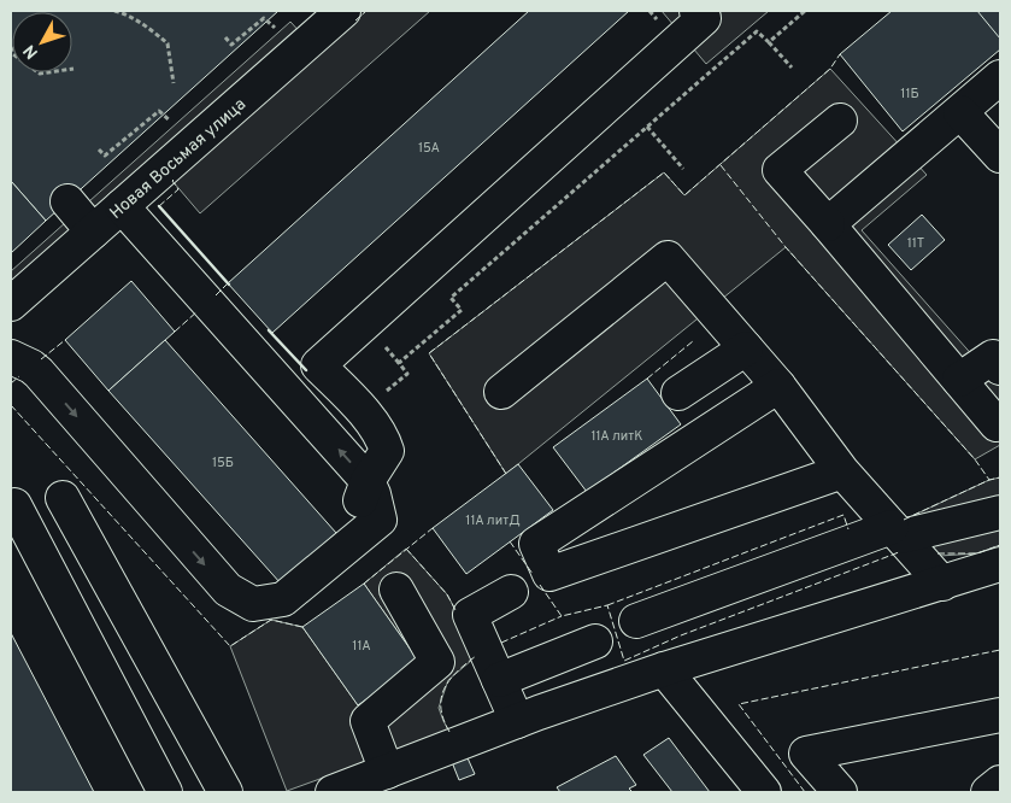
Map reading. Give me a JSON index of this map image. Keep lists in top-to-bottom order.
{
  "streets": {
    "lane": ["Новая Восьмая улица"]
  },
  "house_numbers": [
    "11Б",
    "15А",
    "11Т",
    "11А литК",
    "15Б",
    "11А литД",
    "11А"
  ],
  "north": "bottom left"
}
